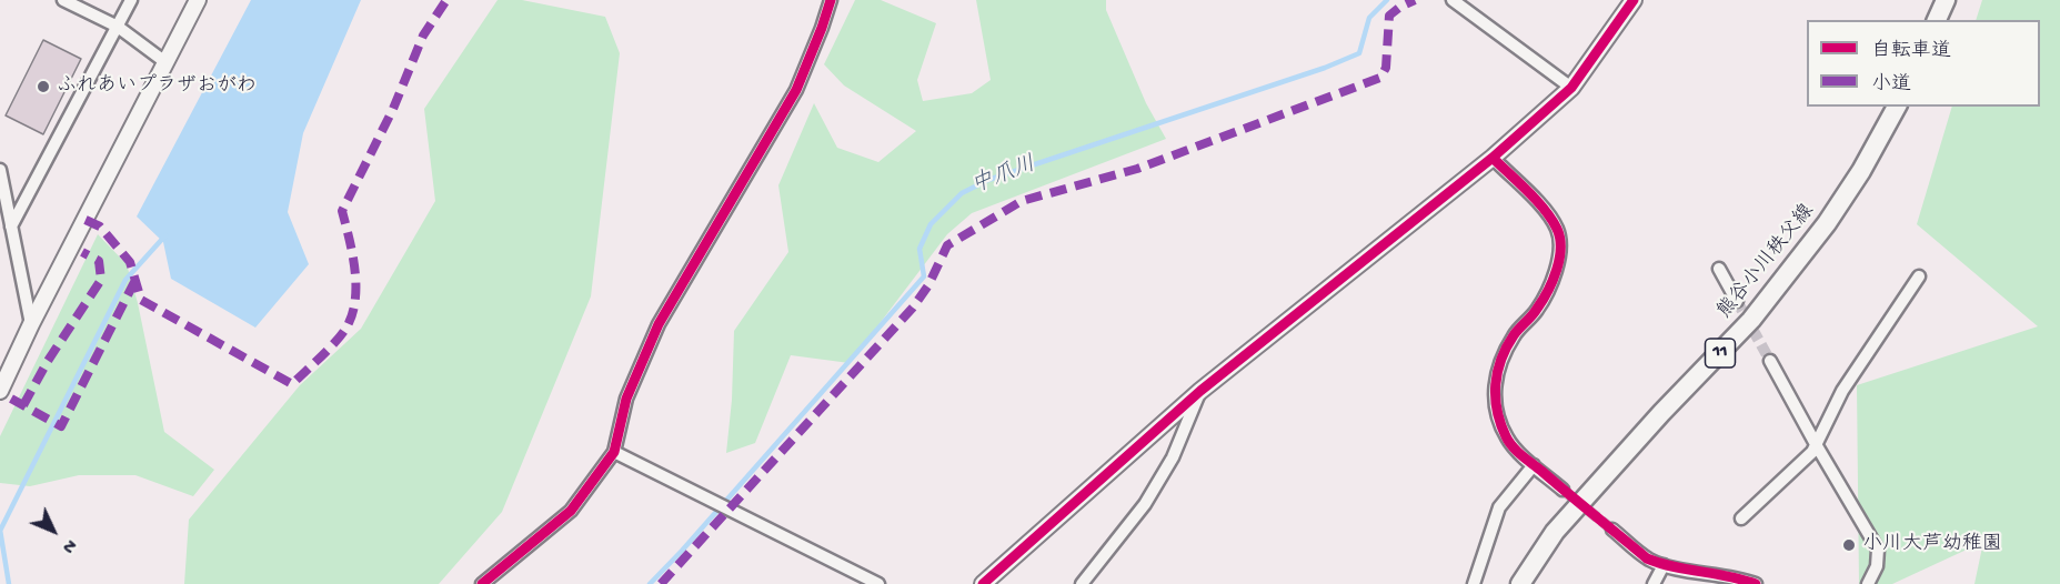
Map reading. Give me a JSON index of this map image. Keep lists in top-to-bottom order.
{
  "streets": {
    "main road": ["熊谷小川秩父線", "11"]
  },
  "water": ["中爪川"],
  "places": ["ふれあいプラザおがわ", "小川大芦幼稚園"],
  "legend": ["自転車道", "小道"],
  "north": "bottom right"
}
